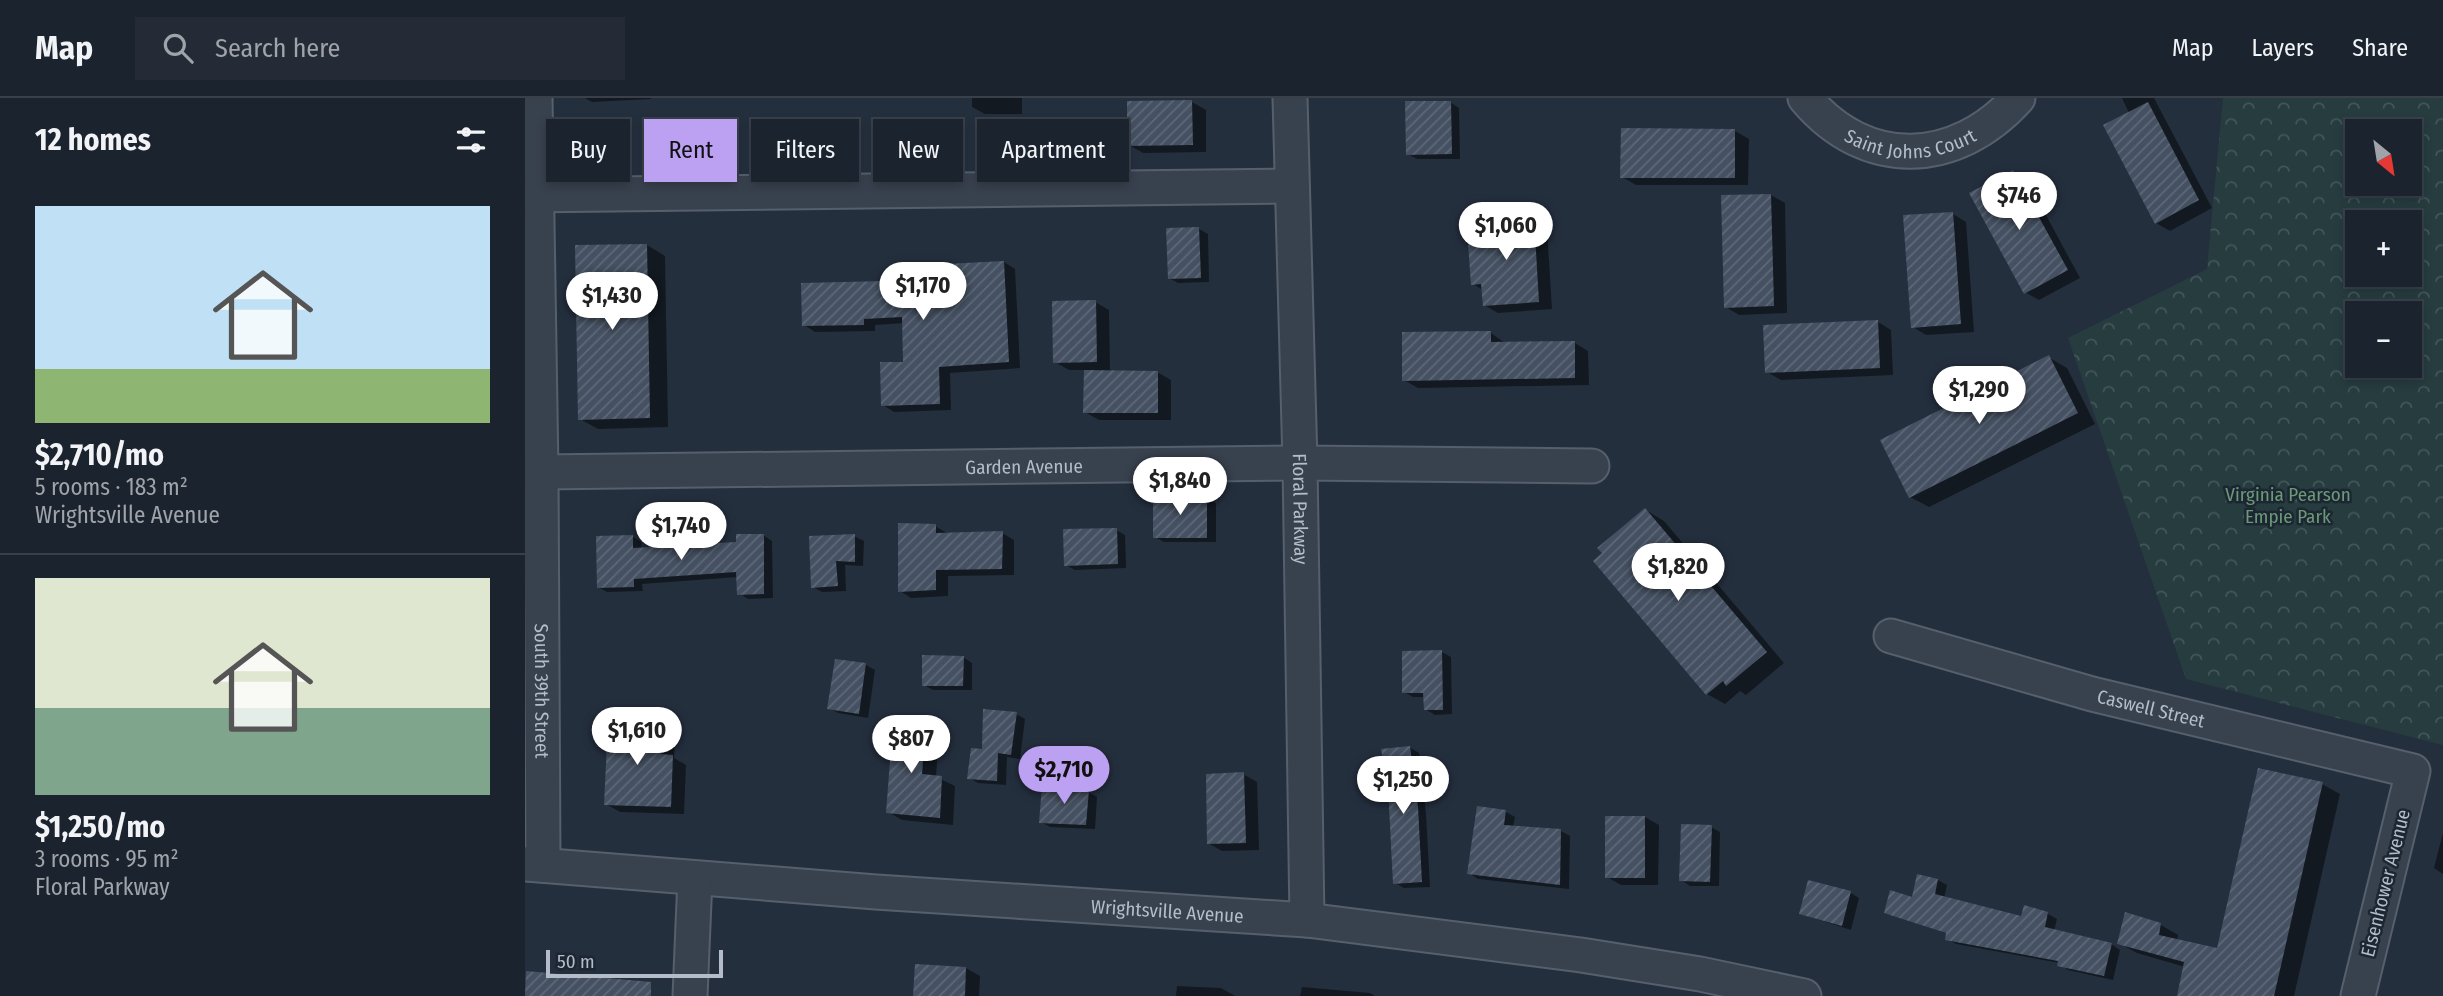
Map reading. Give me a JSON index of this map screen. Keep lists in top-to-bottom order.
{
  "streets": {
    "street": [
      "Saint Johns Court",
      "Garden Avenue",
      "Floral Parkway",
      "South 39th Street",
      "Caswell Street",
      "Eisenhower Avenue",
      "Wrightsville Avenue"
    ]
  },
  "crossings": [
    ["Garden Avenue", "Floral Parkway"],
    ["Garden Avenue", "South 39th Street"],
    ["Floral Parkway", "Wrightsville Avenue"],
    ["South 39th Street", "Wrightsville Avenue"],
    ["Caswell Street", "Eisenhower Avenue"]
  ],
  "parks": ["Virginia Pearson Empie Park"],
  "scale_bar": "50 m",
  "north": "bottom right",
  "page": {
    "header": "Map",
    "search": "Search here",
    "nav": ["Map", "Layers", "Share"],
    "heading": "12 homes",
    "map_buttons": ["+", "−"],
    "chip": [
      "Buy",
      "Rent",
      "Filters",
      "New",
      "Apartment"
    ],
    "price": [
      "$746",
      "$1,060",
      "$1,170",
      "$1,430",
      "$1,290",
      "$1,840",
      "$1,740",
      "$1,820",
      "$1,610",
      "$807",
      "$2,710",
      "$1,250"
    ],
    "list": [
      {
        "name": "$2,710/mo",
        "note": "5 rooms · 183 m² · Wrightsville Avenue"
      },
      {
        "name": "$1,250/mo",
        "note": "3 rooms · 95 m² · Floral Parkway"
      }
    ],
    "scale": "50 m"
  }
}
